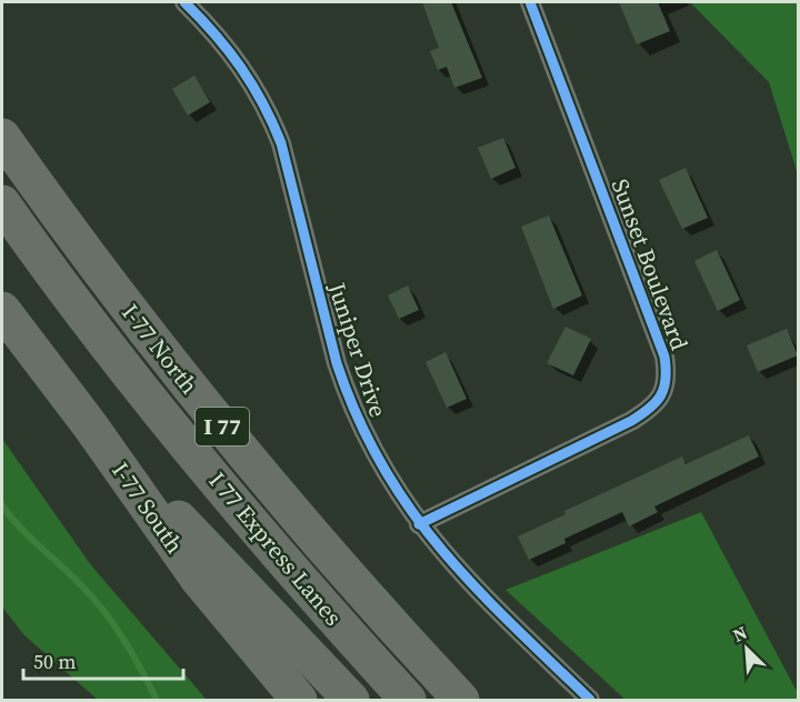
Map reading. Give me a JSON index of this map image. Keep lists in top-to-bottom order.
{
  "streets": {
    "highway": [
      "I-77 North",
      "I 77",
      "I-77 South",
      "I 77 Express Lanes"
    ],
    "street": ["Sunset Boulevard", "Juniper Drive"]
  },
  "crossings": [
    ["Sunset Boulevard", "Juniper Drive"],
    ["I-77 South", "I 77 Express Lanes"]
  ],
  "scale_bar": "50 m",
  "north": "top left"
}
